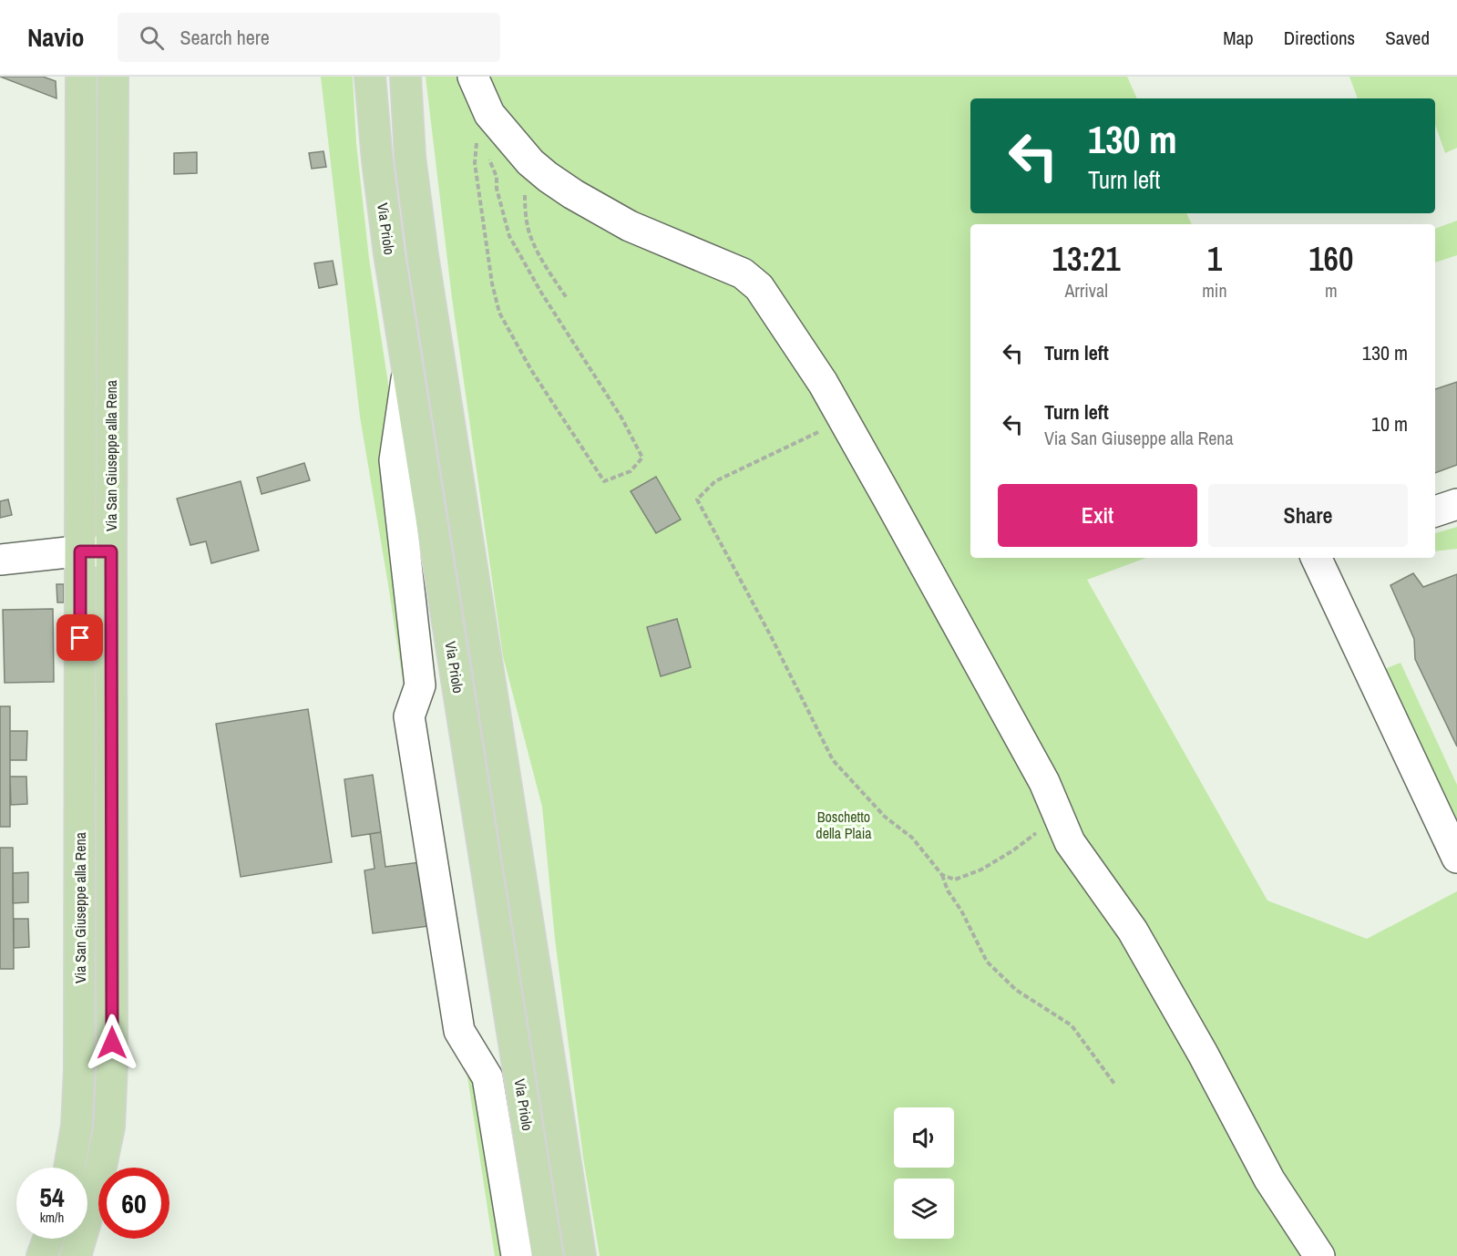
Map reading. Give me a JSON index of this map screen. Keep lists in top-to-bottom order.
{
  "streets": {
    "main road": ["Via Priolo", "Via San Giuseppe alla Rena"]
  },
  "parks": ["Boschetto della Plaia"],
  "page": {
    "header": "Navio",
    "search": "Search here",
    "nav": ["Map", "Directions", "Saved"],
    "turn": ["130 m", "Turn left"],
    "eta": [
      "13:21",
      "Arrival",
      "1",
      "min",
      "160",
      "m"
    ],
    "list": [
      {
        "name": "Turn left",
        "value": "130 m"
      },
      {
        "name": "Turn left",
        "note": "Via San Giuseppe alla Rena",
        "value": "10 m"
      }
    ],
    "buttons": ["Exit", "Share"],
    "speed": "54 km/h",
    "limit": "60"
  }
}
